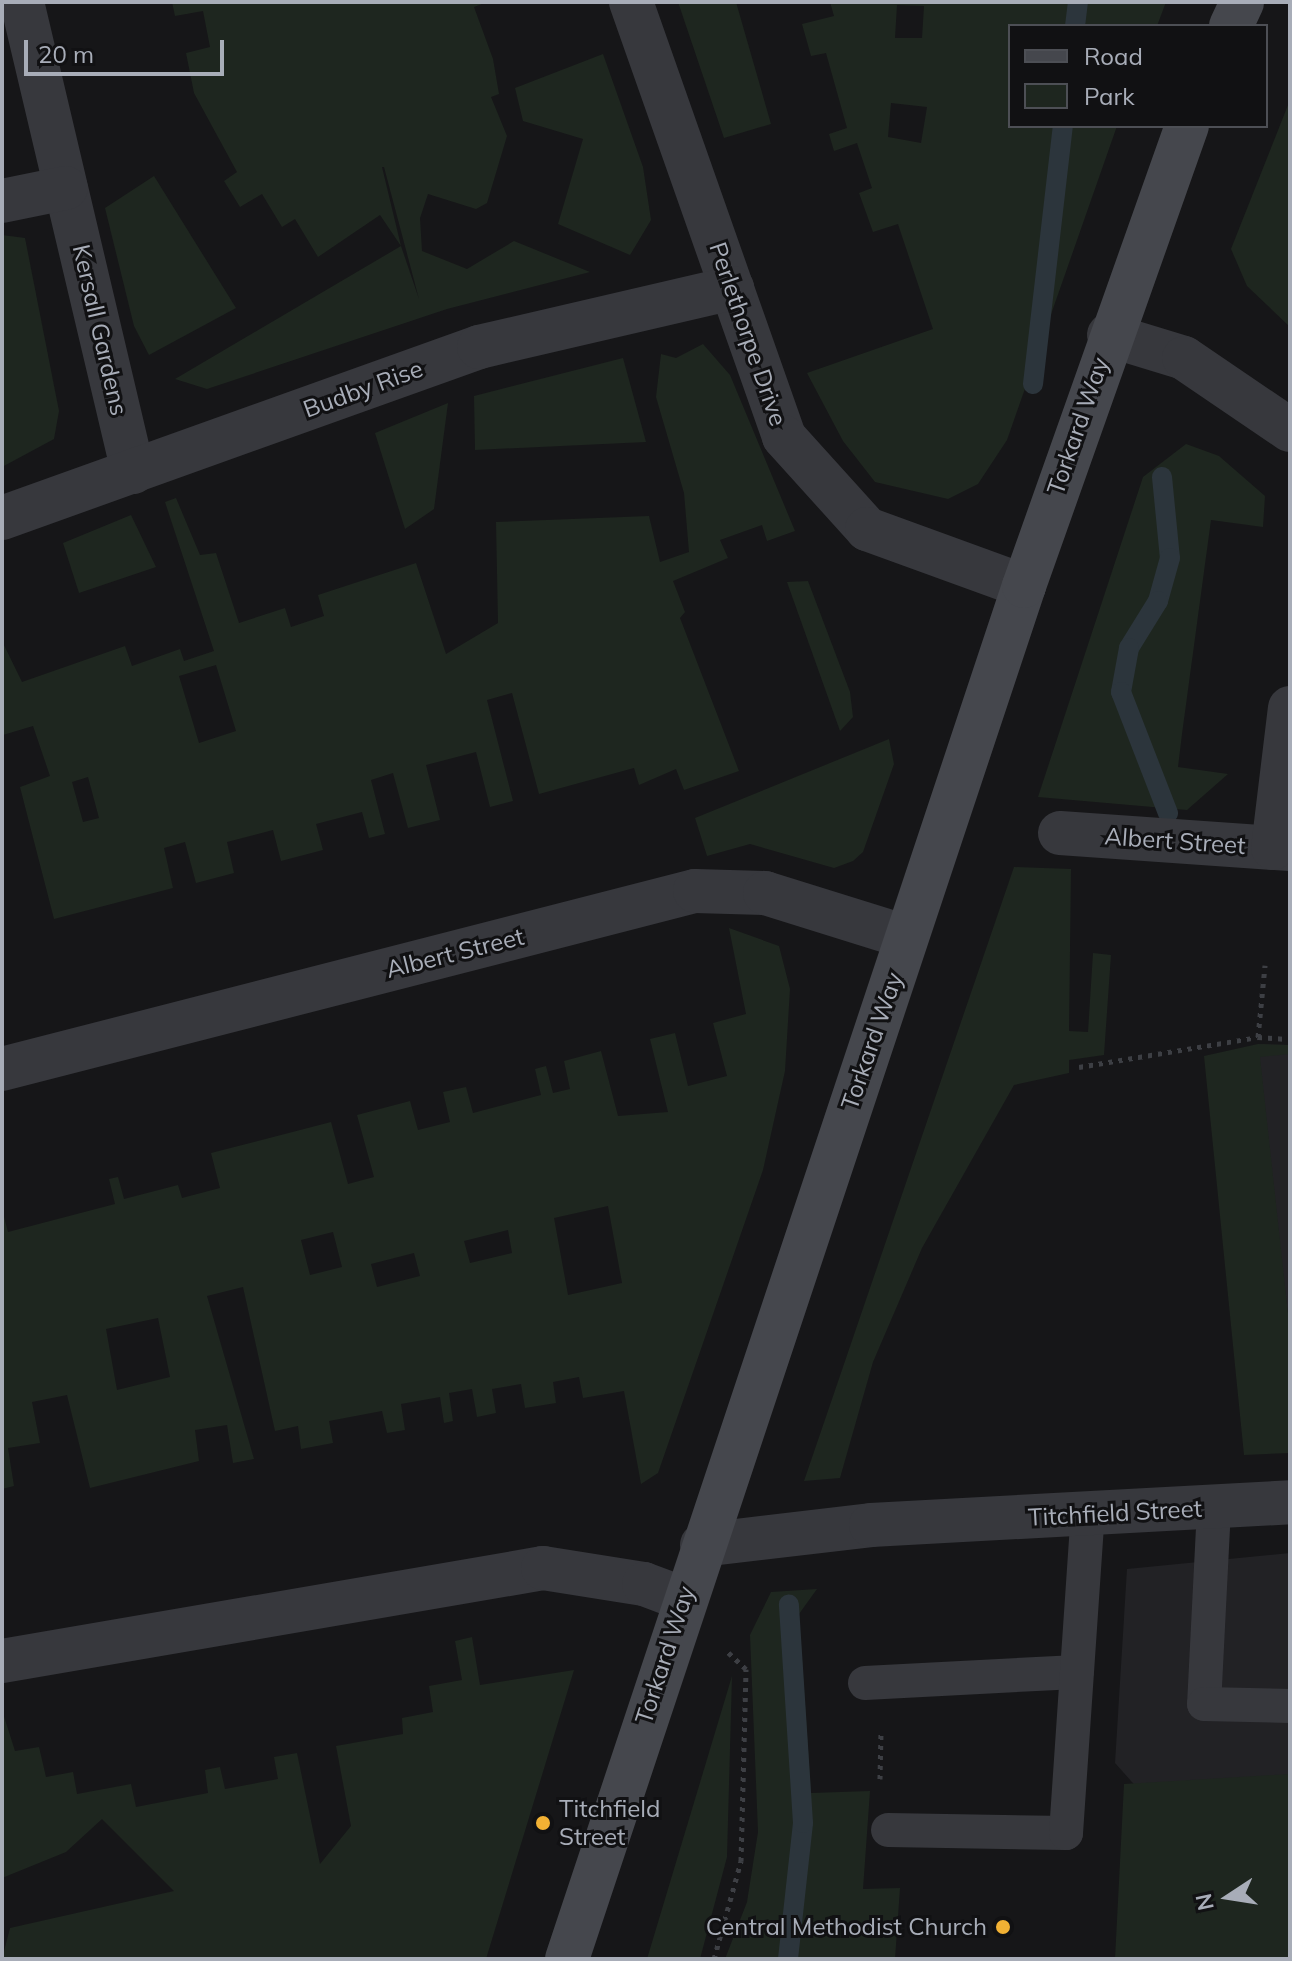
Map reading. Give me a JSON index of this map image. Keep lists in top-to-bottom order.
{
  "streets": {
    "street": [
      "Kersall Gardens",
      "Perlethorpe Drive",
      "Budby Rise",
      "Torkard Way",
      "Albert Street",
      "Titchfield Street"
    ]
  },
  "crossings": [
    ["Kersall Gardens", "Budby Rise"],
    ["Perlethorpe Drive", "Budby Rise"],
    ["Perlethorpe Drive", "Torkard Way"],
    ["Torkard Way", "Albert Street"],
    ["Torkard Way", "Titchfield Street"]
  ],
  "places": ["Titchfield Street", "Central Methodist Church"],
  "legend": ["Road", "Park"],
  "scale_bar": "20 m",
  "north": "left"
}
